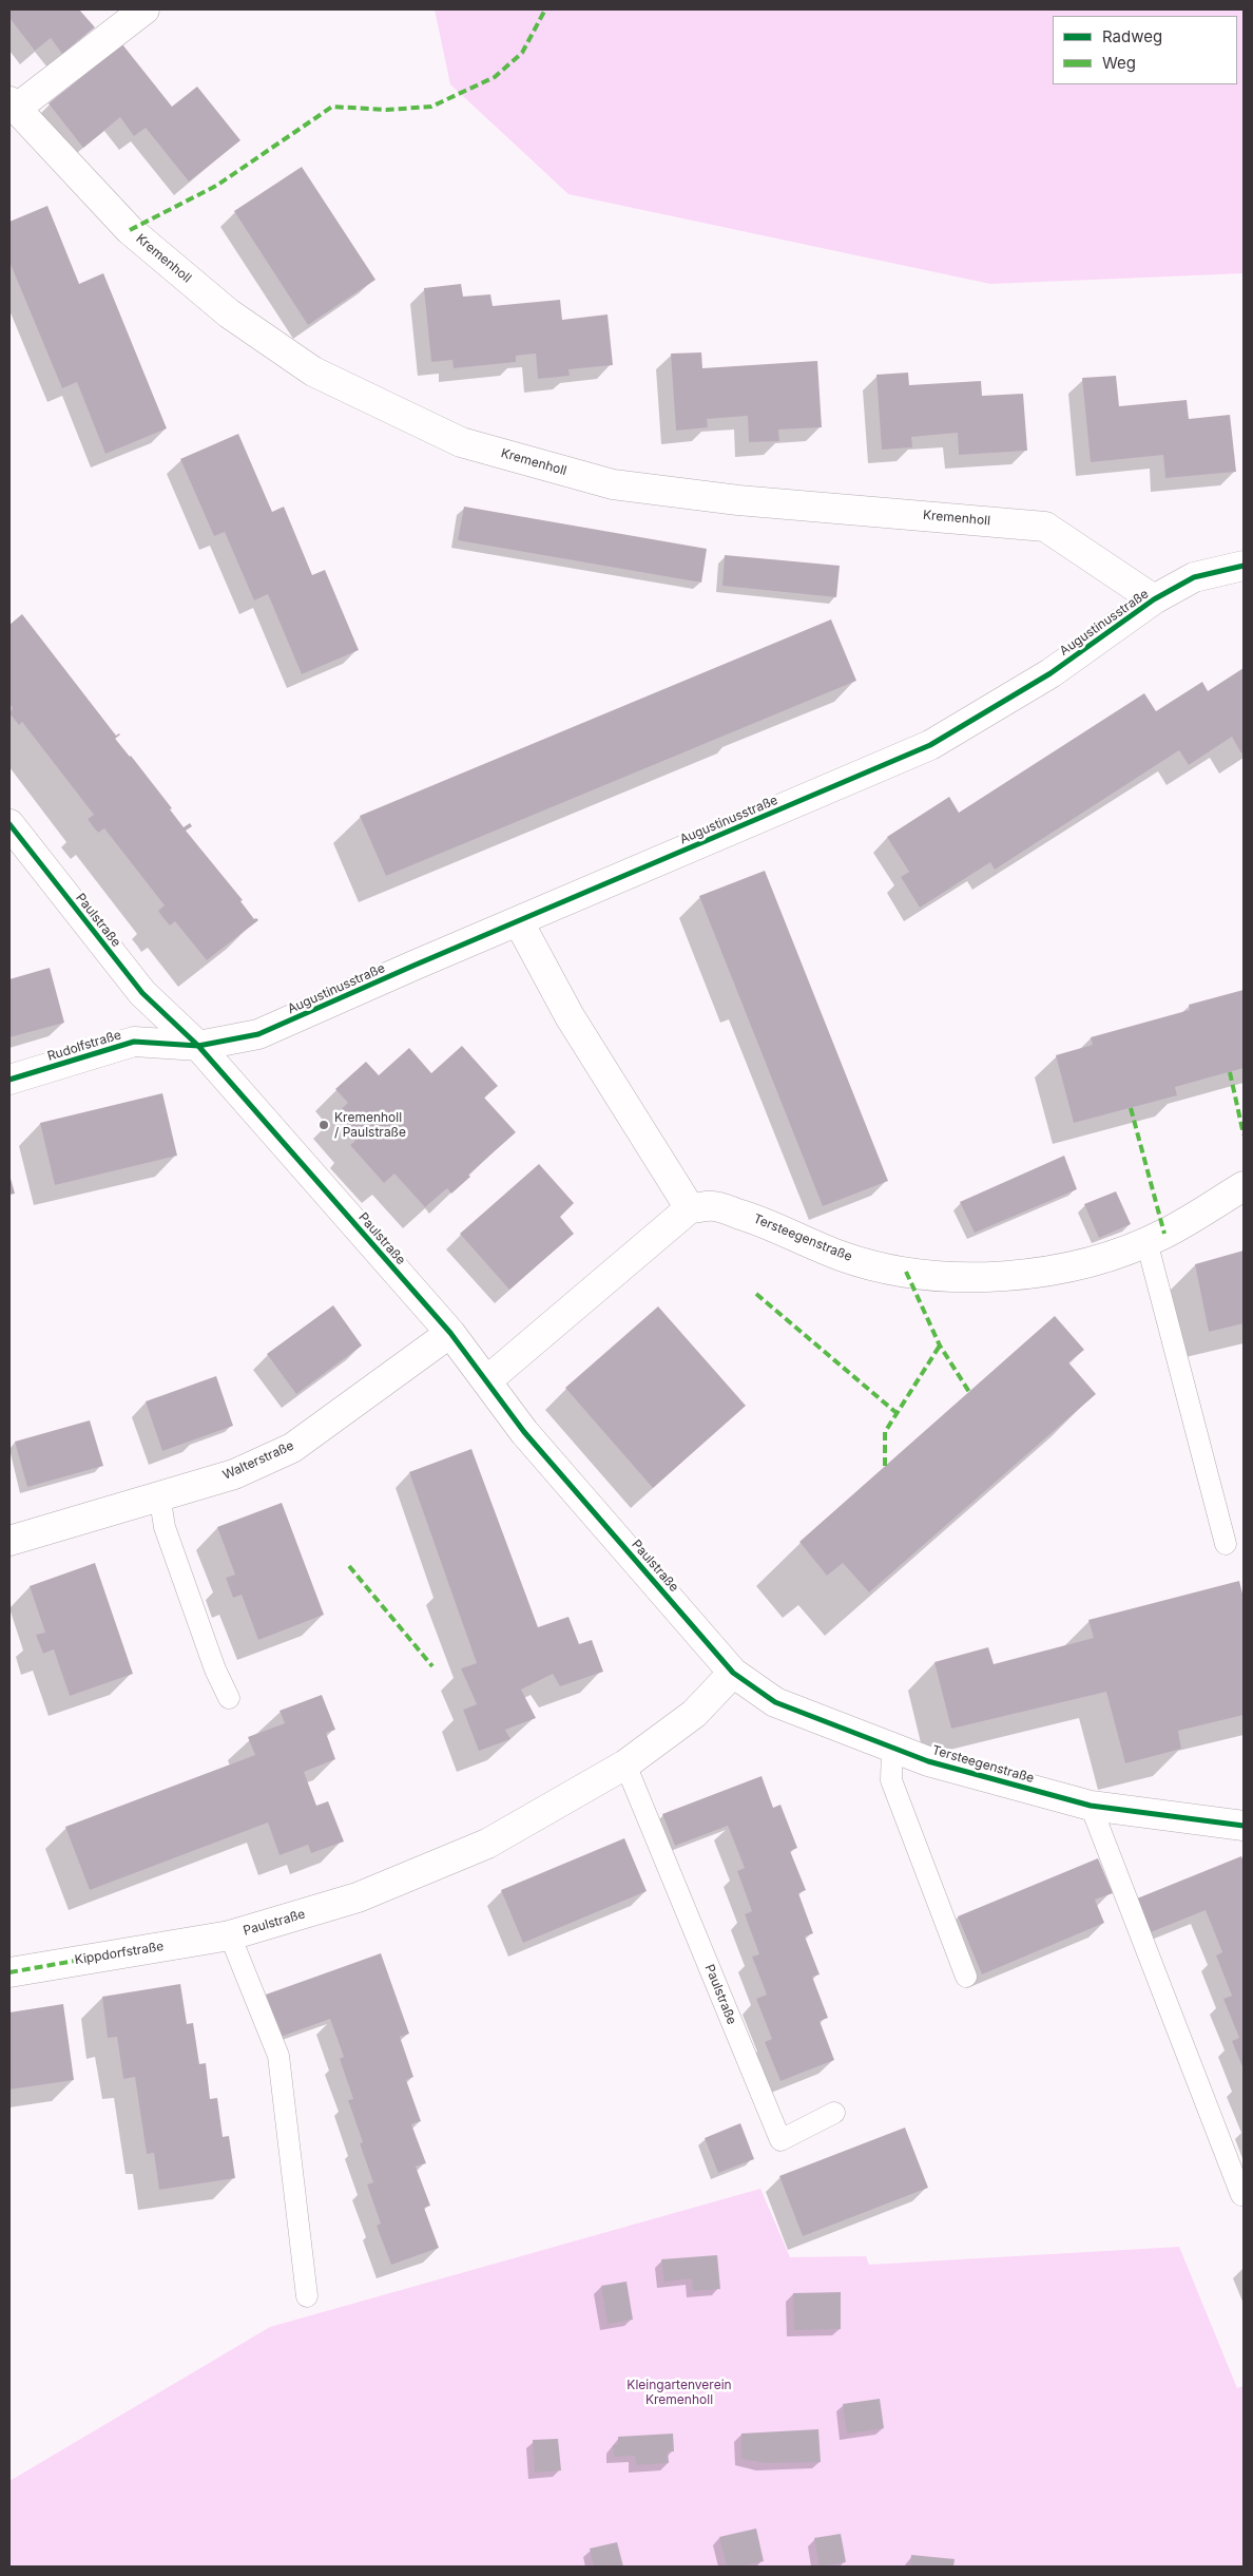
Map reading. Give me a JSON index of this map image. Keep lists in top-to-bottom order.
{
  "streets": {
    "street": [
      "Kremenholl",
      "Augustinusstraße",
      "Paulstraße",
      "Rudolfstraße",
      "Tersteegenstraße",
      "Walterstraße",
      "Kippdorfstraße"
    ]
  },
  "crossings": [
    ["Kremenholl", "Augustinusstraße"],
    ["Augustinusstraße", "Paulstraße"],
    ["Augustinusstraße", "Rudolfstraße"],
    ["Paulstraße", "Rudolfstraße"],
    ["Paulstraße", "Tersteegenstraße"],
    ["Paulstraße", "Walterstraße"],
    ["Paulstraße", "Kippdorfstraße"]
  ],
  "parks": ["Kleingartenverein Kremenholl"],
  "places": ["Kremenholl / Paulstraße"],
  "legend": ["Radweg", "Weg"]
}
